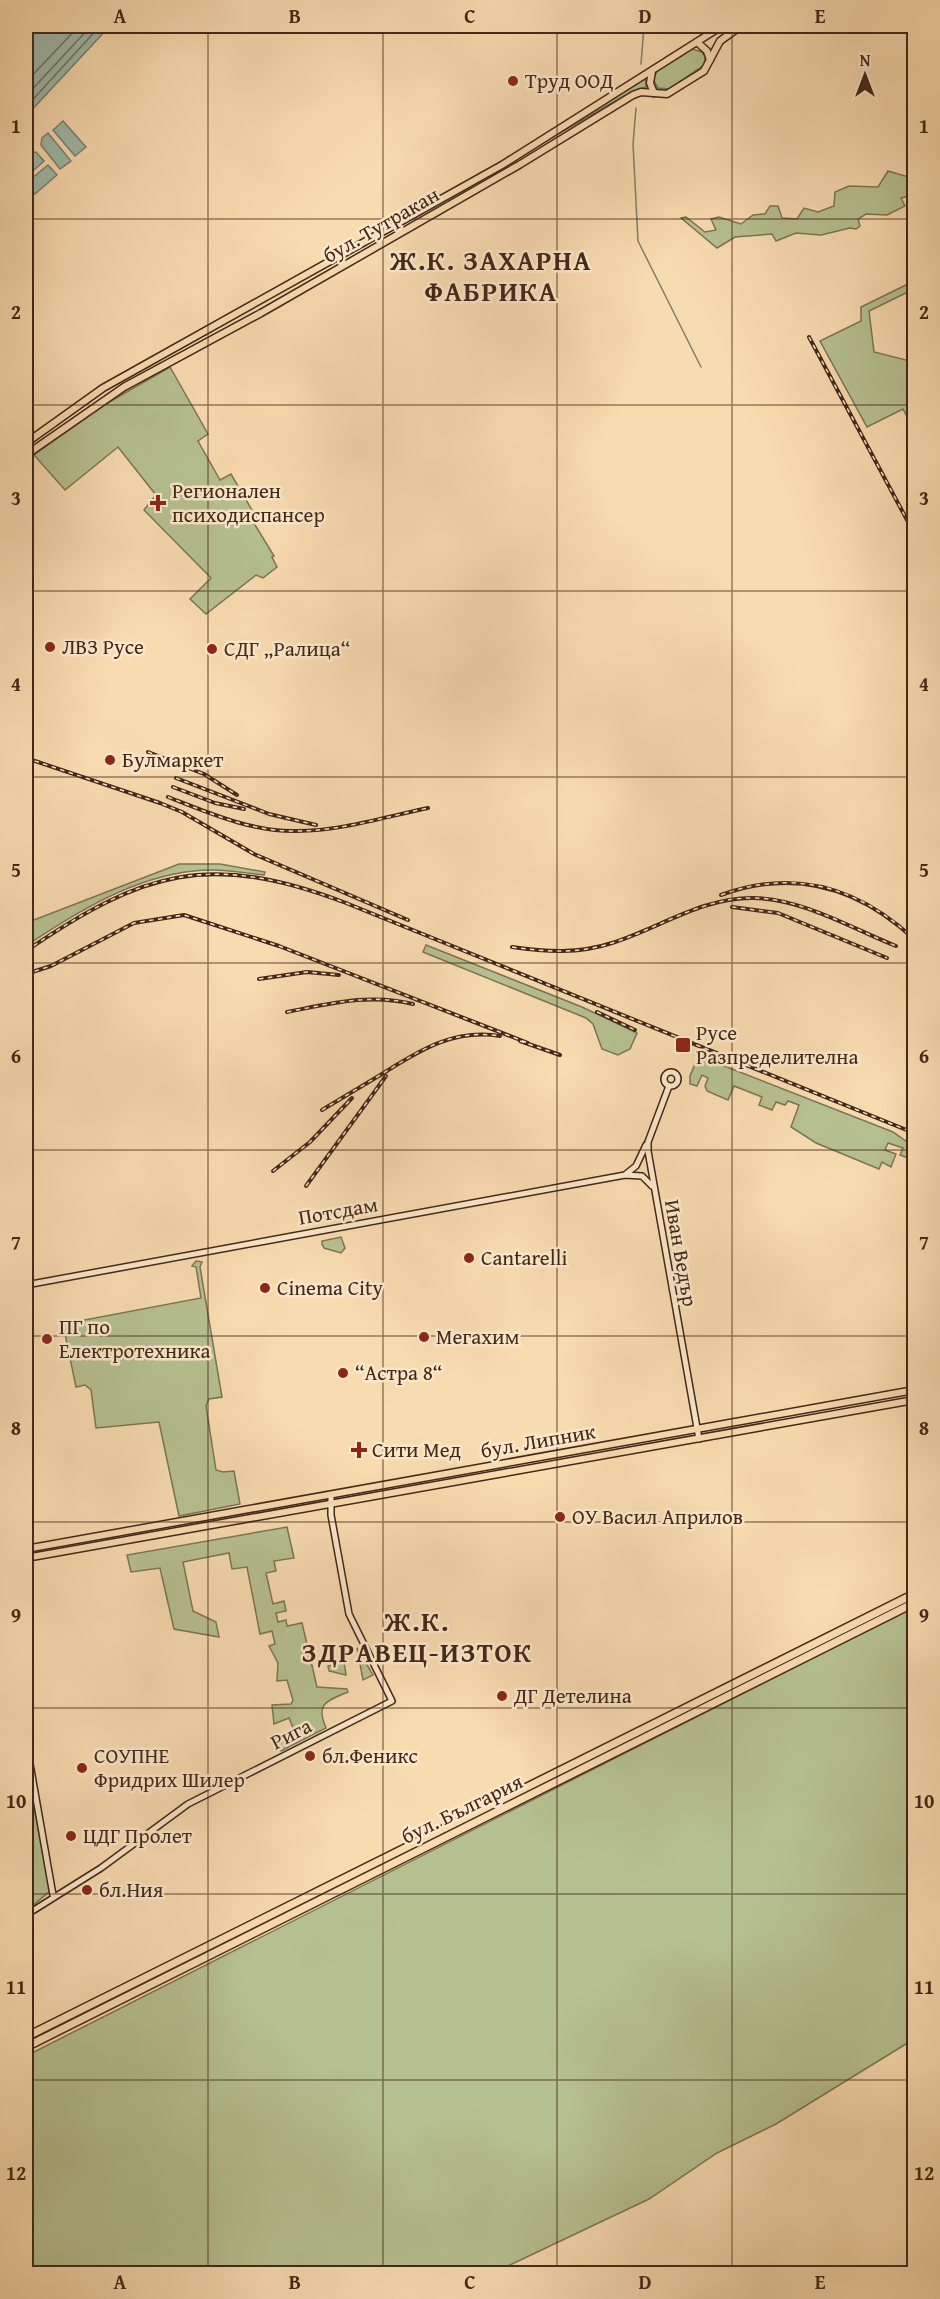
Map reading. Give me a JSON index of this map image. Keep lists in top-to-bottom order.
{
  "streets": {
    "highway": ["бул. България"],
    "main road": ["бул. Тутракан", "бул. Липник"],
    "street": ["Потсдам", "Иван Ведър", "Рига"]
  },
  "crossings": [
    ["Иван Ведър", "бул. Липник"],
    ["бул. Липник", "Рига"]
  ],
  "districts": ["Ж.К. ЗАХАРНА ФАБРИКА", "Ж.К. ЗДРАВЕЦ-ИЗТОК"],
  "places": {
    "other": [
      "Труд ООД",
      "ЛВЗ Русе",
      "СДГ „Ралица“",
      "Булмаркет",
      "Cantarelli",
      "Cinema City",
      "Мегахим",
      "ПГ по Електротехника",
      "“Астра 8“",
      "ОУ Васил Априлов",
      "ДГ Детелина",
      "бл.Феникс",
      "СОУПНЕ Фридрих Шилер",
      "ЦДГ Пролет",
      "бл.Ния"
    ],
    "health": ["Регионален психодиспансер", "Сити Мед"],
    "transit": ["Русе Разпределителна"]
  },
  "north": "top",
  "grid": {
    "columns": [
      "A",
      "B",
      "C",
      "D",
      "E"
    ],
    "rows": [
      "1",
      "2",
      "3",
      "4",
      "5",
      "6",
      "7",
      "8",
      "9",
      "10",
      "11",
      "12"
    ]
  }
}
